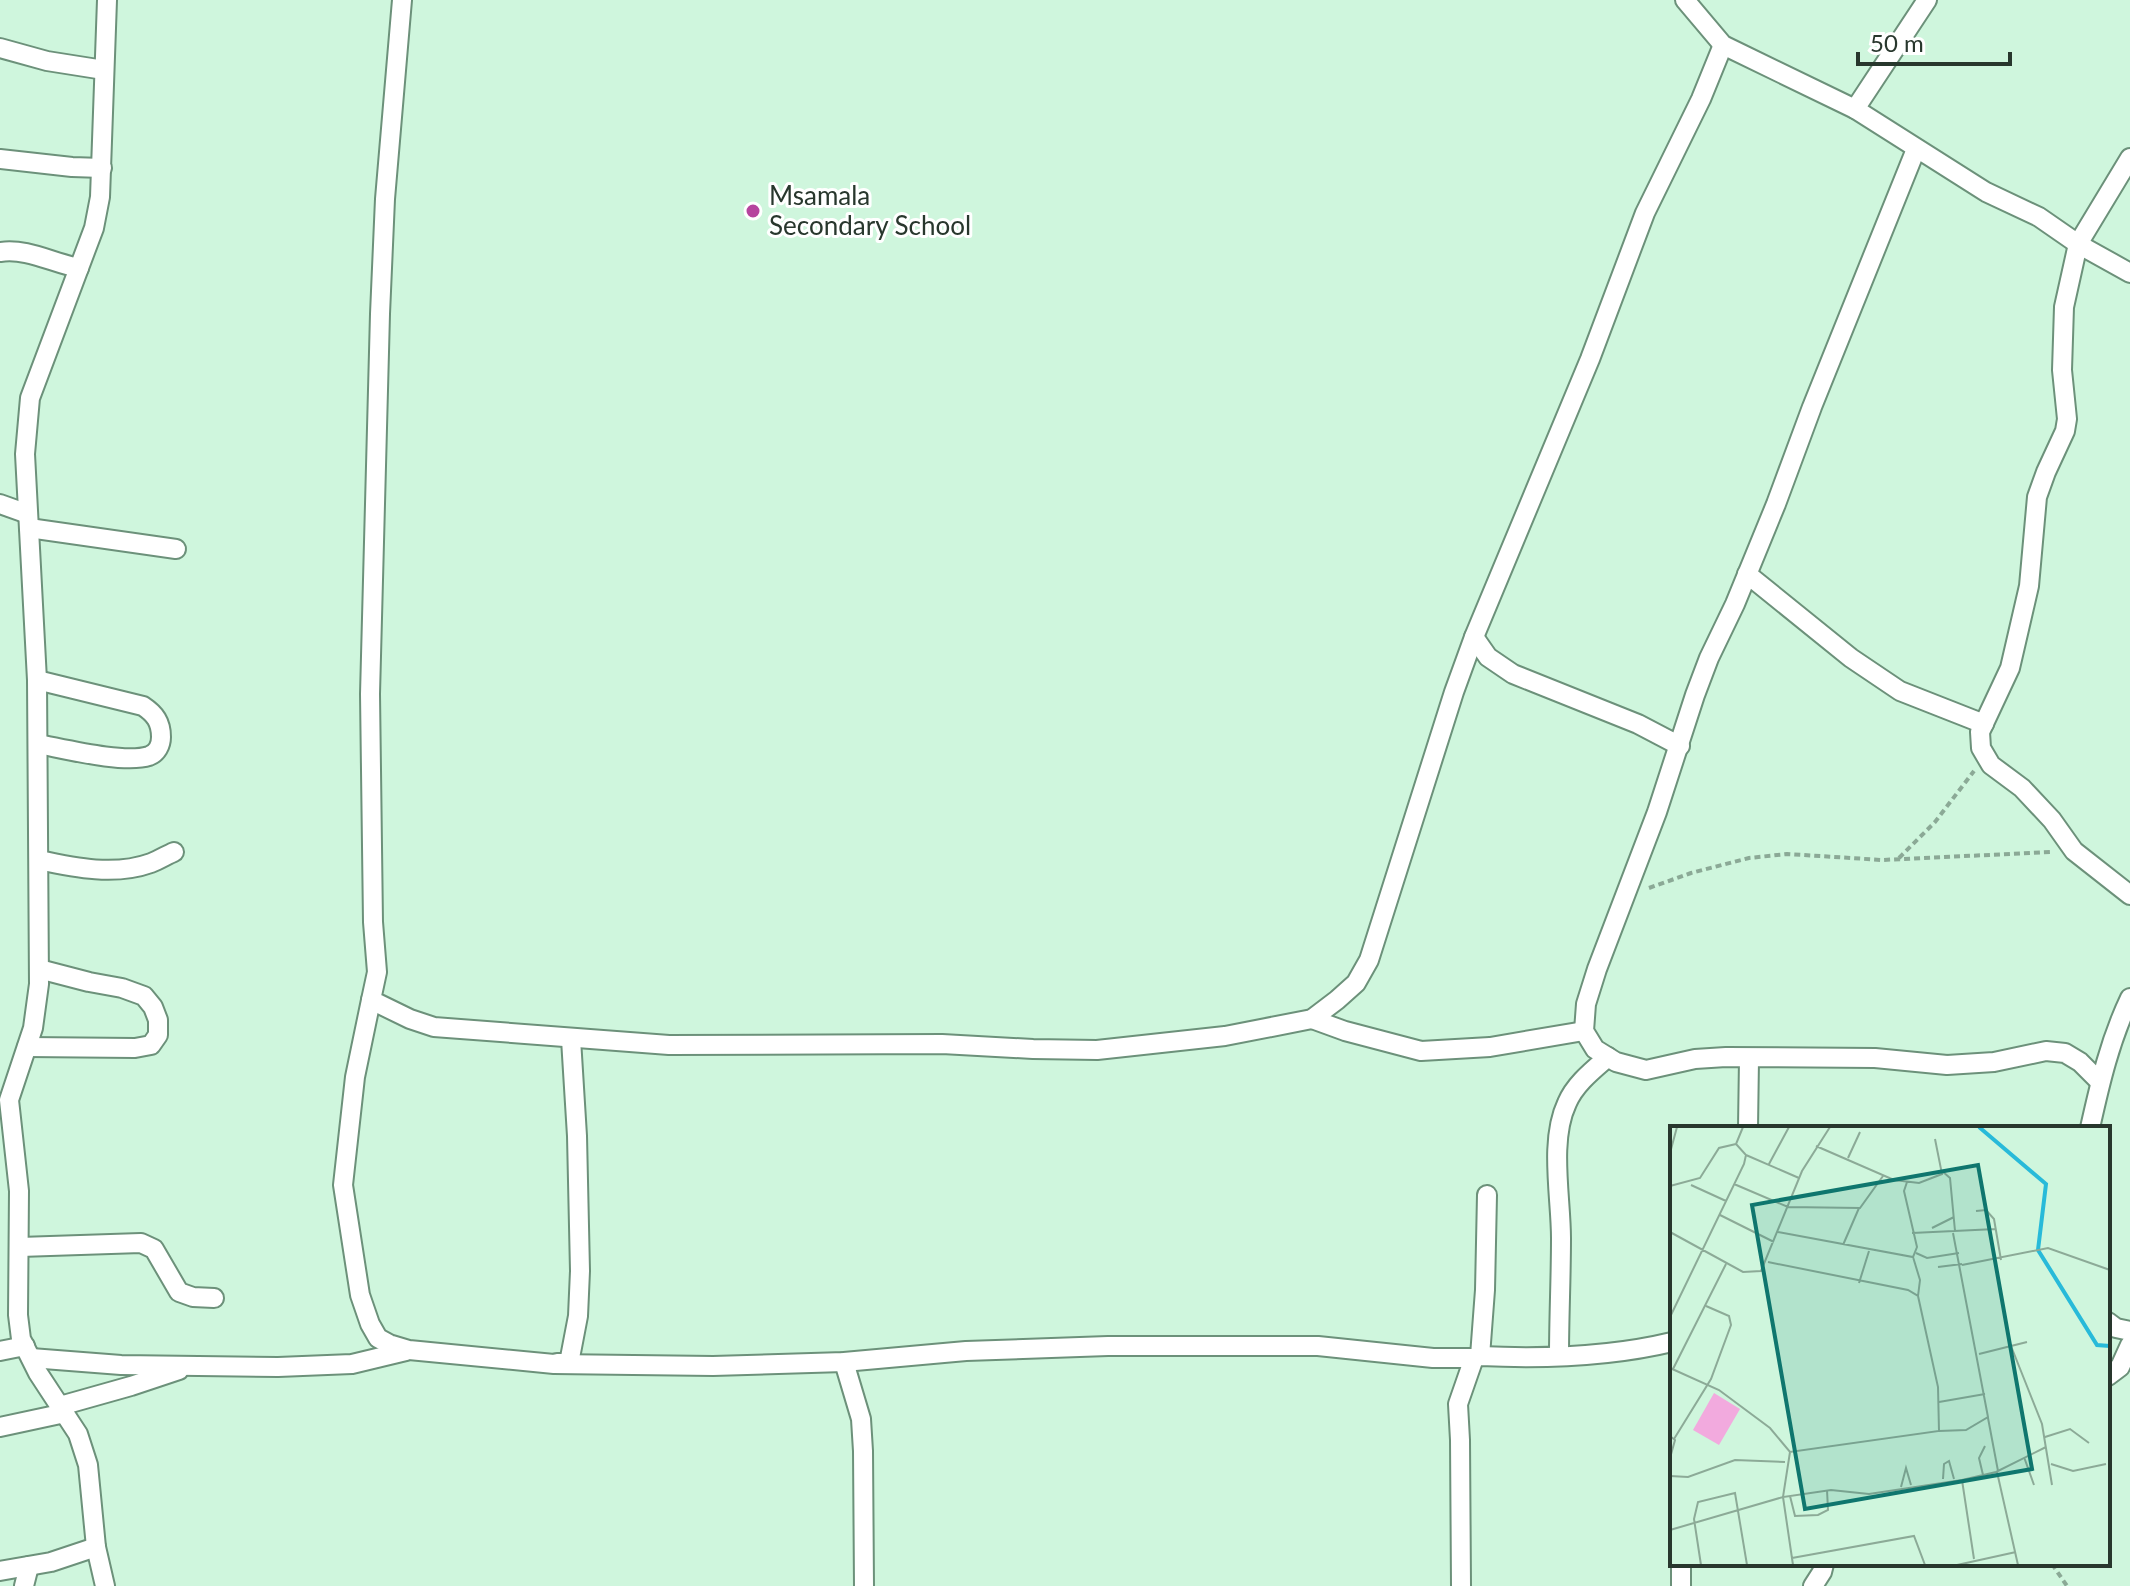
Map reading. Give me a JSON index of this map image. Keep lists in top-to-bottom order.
{
  "places": ["Msamala Secondary School"],
  "scale_bar": "50 m"
}
